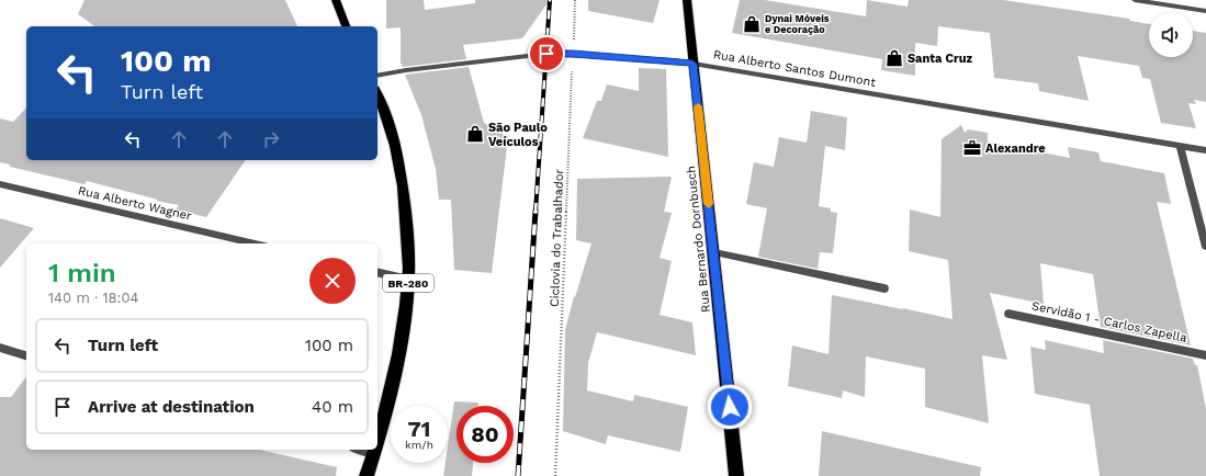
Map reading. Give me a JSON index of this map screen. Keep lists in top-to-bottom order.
{
  "streets": {
    "highway": ["Rua Bernardo Dornbusch", "BR-280"],
    "street": ["Rua Alberto Santos Dumont", "Rua Alberto Wagner", "Servidão 1 - Carlos Zapella"],
    "path": ["Ciclovia do Trabalhador"]
  },
  "crossings": [
    ["Rua Alberto Santos Dumont", "Ciclovia do Trabalhador"],
    ["Rua Alberto Santos Dumont", "Rua Bernardo Dornbusch"]
  ],
  "places": {
    "shop": ["Dynai Móveis e Decoração", "Santa Cruz", "São Paulo Veículos"],
    "office": ["Alexandre"]
  },
  "page": {
    "turn": ["100 m", "Turn left"],
    "heading": ["1 min", "140 m · 18:04"],
    "list": [
      {
        "name": "Turn left",
        "value": "100 m"
      },
      {
        "name": "Arrive at destination",
        "value": "40 m"
      }
    ],
    "speed": "71 km/h",
    "limit": "80"
  }
}
